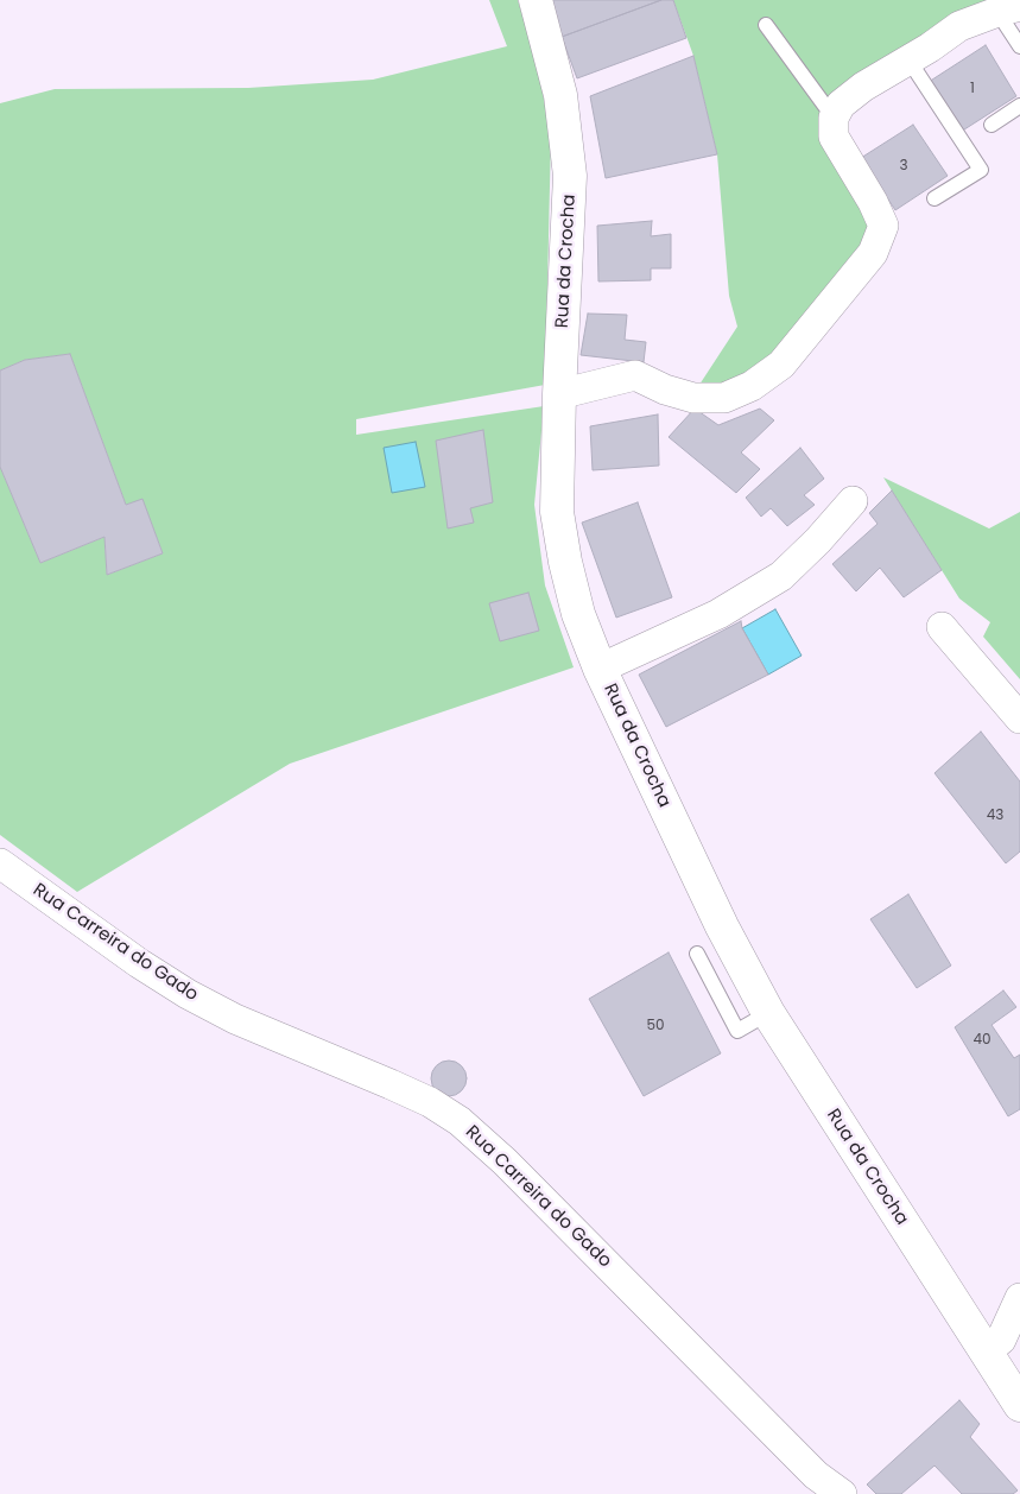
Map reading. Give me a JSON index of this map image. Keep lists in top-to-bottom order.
{
  "streets": {
    "street": ["Rua da Crocha", "Rua Carreira do Gado"]
  },
  "house_numbers": [
    "1",
    "3",
    "43",
    "50",
    "40"
  ]
}
